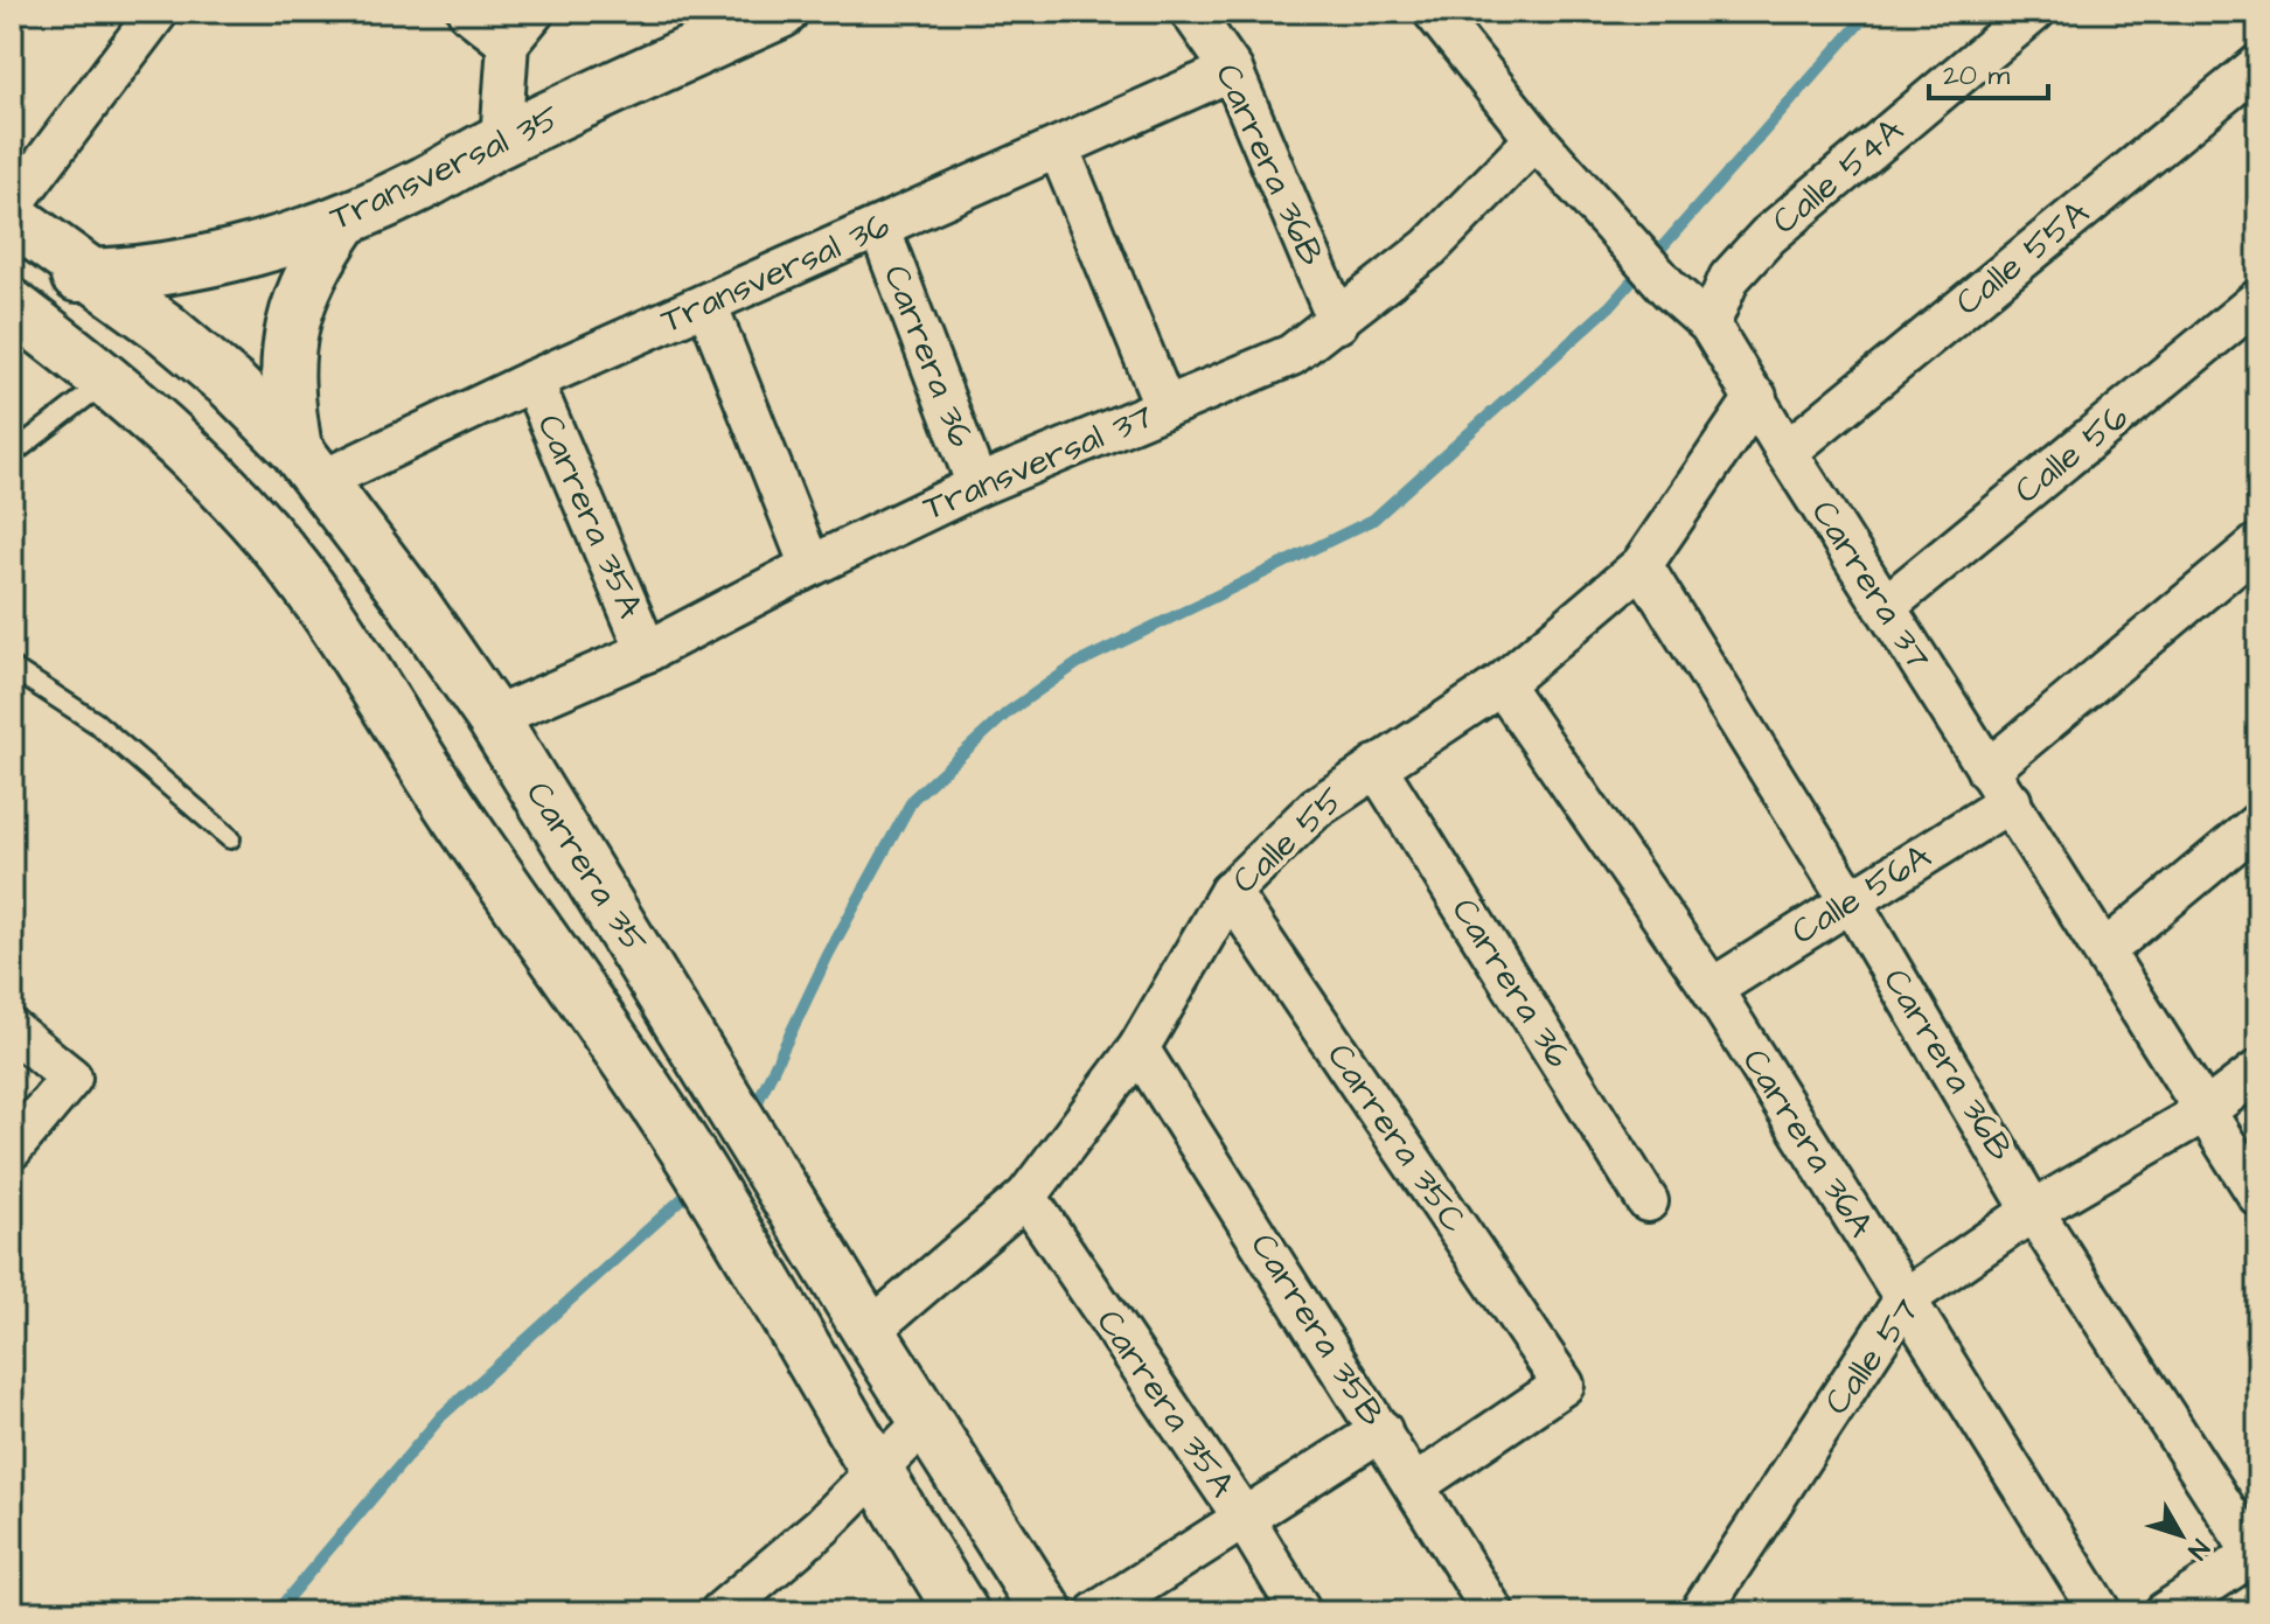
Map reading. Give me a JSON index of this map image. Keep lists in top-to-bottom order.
{
  "streets": {
    "street": [
      "Carrera 36B",
      "Transversal 35",
      "Calle 54A",
      "Calle 55A",
      "Transversal 36",
      "Carrera 36",
      "Calle 56",
      "Transversal 37",
      "Carrera 35A",
      "Carrera 37",
      "Calle 55",
      "Carrera 35",
      "Calle 56A",
      "Carrera 35C",
      "Carrera 36A",
      "Carrera 35B",
      "Calle 57"
    ]
  },
  "crossings": [
    ["Carrera 36B", "Transversal 36"],
    ["Carrera 36B", "Transversal 37"],
    ["Carrera 36B", "Calle 55"],
    ["Carrera 36B", "Calle 56A"],
    ["Carrera 36B", "Calle 57"],
    ["Transversal 35", "Carrera 35"],
    ["Calle 54A", "Carrera 37"],
    ["Calle 55A", "Carrera 37"],
    ["Transversal 36", "Carrera 36"],
    ["Transversal 36", "Carrera 35A"],
    ["Transversal 36", "Carrera 35"],
    ["Carrera 36", "Transversal 37"],
    ["Carrera 36", "Calle 55"],
    ["Calle 56", "Carrera 37"],
    ["Transversal 37", "Carrera 35A"],
    ["Transversal 37", "Carrera 37"],
    ["Transversal 37", "Carrera 35"],
    ["Carrera 35A", "Calle 55"],
    ["Carrera 37", "Calle 55"],
    ["Carrera 37", "Calle 56A"],
    ["Carrera 37", "Calle 57"],
    ["Calle 55", "Carrera 35"],
    ["Calle 55", "Carrera 35C"],
    ["Calle 55", "Carrera 36A"],
    ["Calle 55", "Carrera 35B"],
    ["Calle 56A", "Carrera 36A"],
    ["Carrera 35C", "Carrera 35B"],
    ["Carrera 36A", "Calle 57"]
  ],
  "scale_bar": "20 m",
  "north": "bottom right"
}
